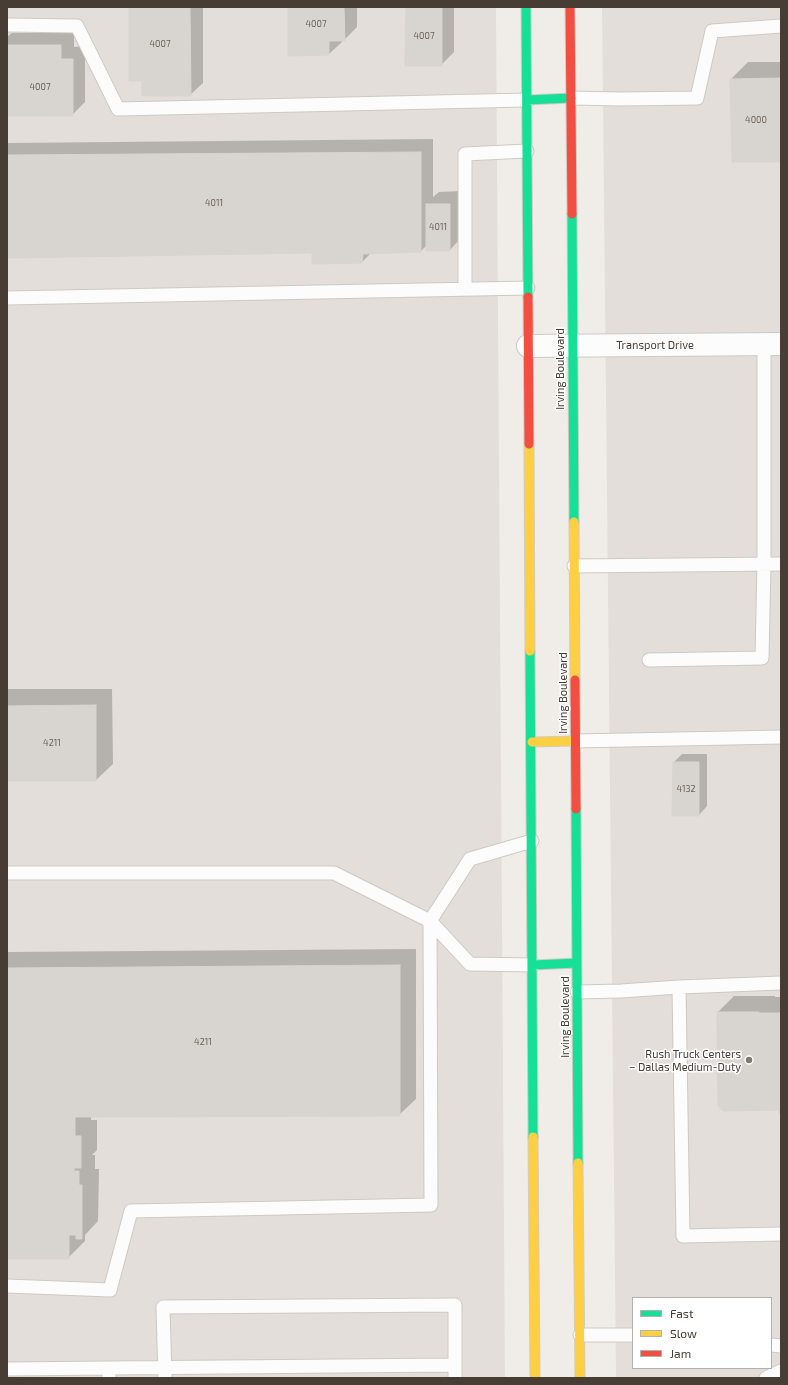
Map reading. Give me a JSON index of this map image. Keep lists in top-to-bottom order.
{
  "streets": {
    "main road": ["Irving Boulevard"],
    "street": ["Transport Drive"]
  },
  "crossings": [
    ["Transport Drive", "Irving Boulevard"]
  ],
  "places": ["Rush Truck Centers – Dallas Medium-Duty"],
  "house_numbers": [
    "4007",
    "4007",
    "4007",
    "4007",
    "4000",
    "4011",
    "4011",
    "4211",
    "4132",
    "4211"
  ],
  "legend": ["Fast", "Slow", "Jam"]
}
